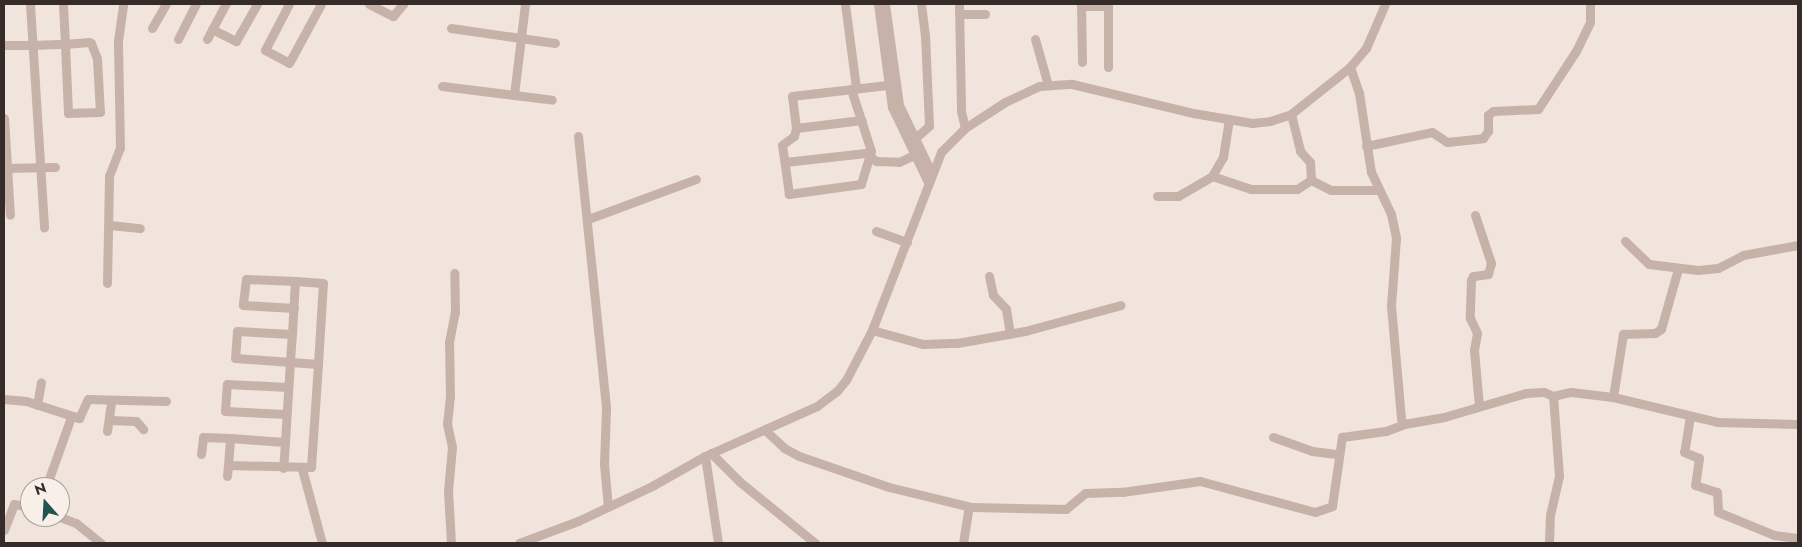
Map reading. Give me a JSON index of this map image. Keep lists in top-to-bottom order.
{
  "north": "top"
}
